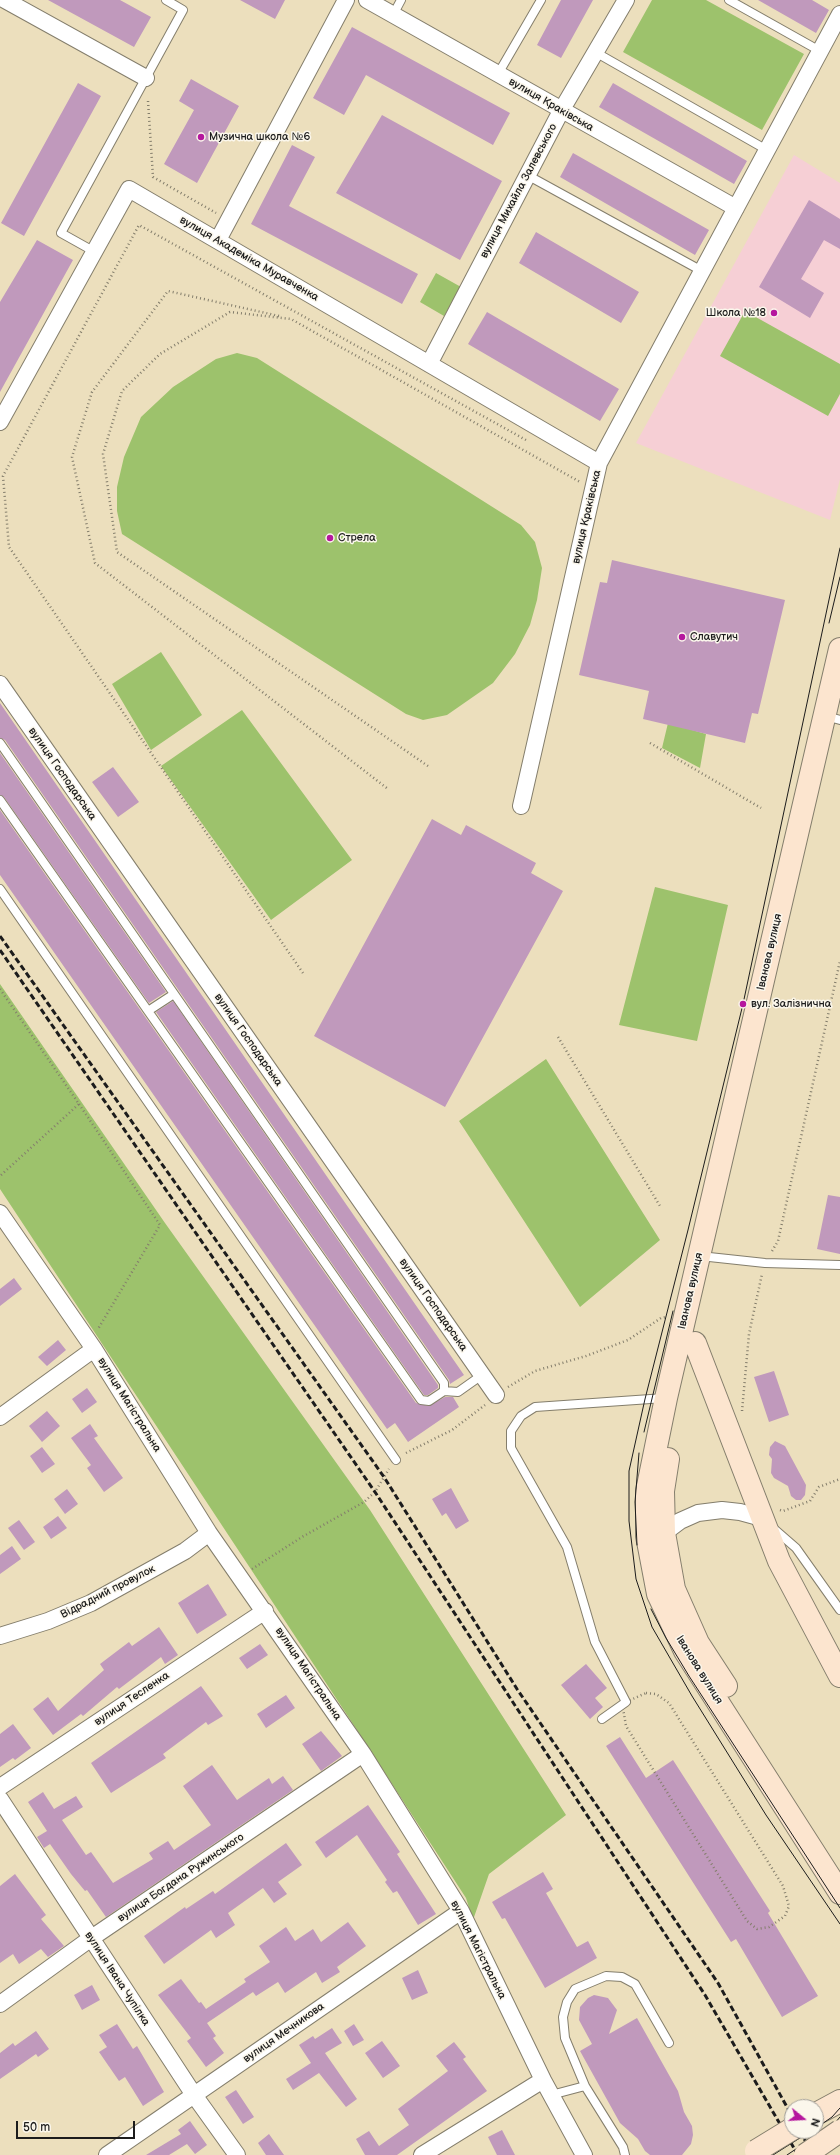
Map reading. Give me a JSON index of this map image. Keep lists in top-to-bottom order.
{
  "streets": {
    "main road": ["Іванова вулиця"],
    "street": [
      "вулиця Краківська",
      "вулиця Михайла Залевського",
      "вулиця Академіка Муравченка",
      "вулиця Господарська",
      "вулиця Магістральна",
      "Відрадний провулок",
      "вулиця Тесленка",
      "вулиця Богдана Ружинського",
      "вулиця Івана Чупілка",
      "вулиця Мечникова"
    ]
  },
  "crossings": [
    ["вулиця Краківська", "вулиця Михайла Залевського"],
    ["вулиця Краківська", "вулиця Академіка Муравченка"],
    ["вулиця Михайла Залевського", "вулиця Академіка Муравченка"],
    ["вулиця Магістральна", "Відрадний провулок"],
    ["вулиця Магістральна", "вулиця Тесленка"],
    ["вулиця Магістральна", "вулиця Богдана Ружинського"],
    ["вулиця Магістральна", "вулиця Мечникова"],
    ["вулиця Богдана Ружинського", "вулиця Івана Чупілка"],
    ["вулиця Івана Чупілка", "вулиця Мечникова"]
  ],
  "places": [
    "Музична школа №6",
    "Школа №18",
    "Стрела",
    "Славутич",
    "вул. Залізнична"
  ],
  "scale_bar": "50 m",
  "north": "right"
}
